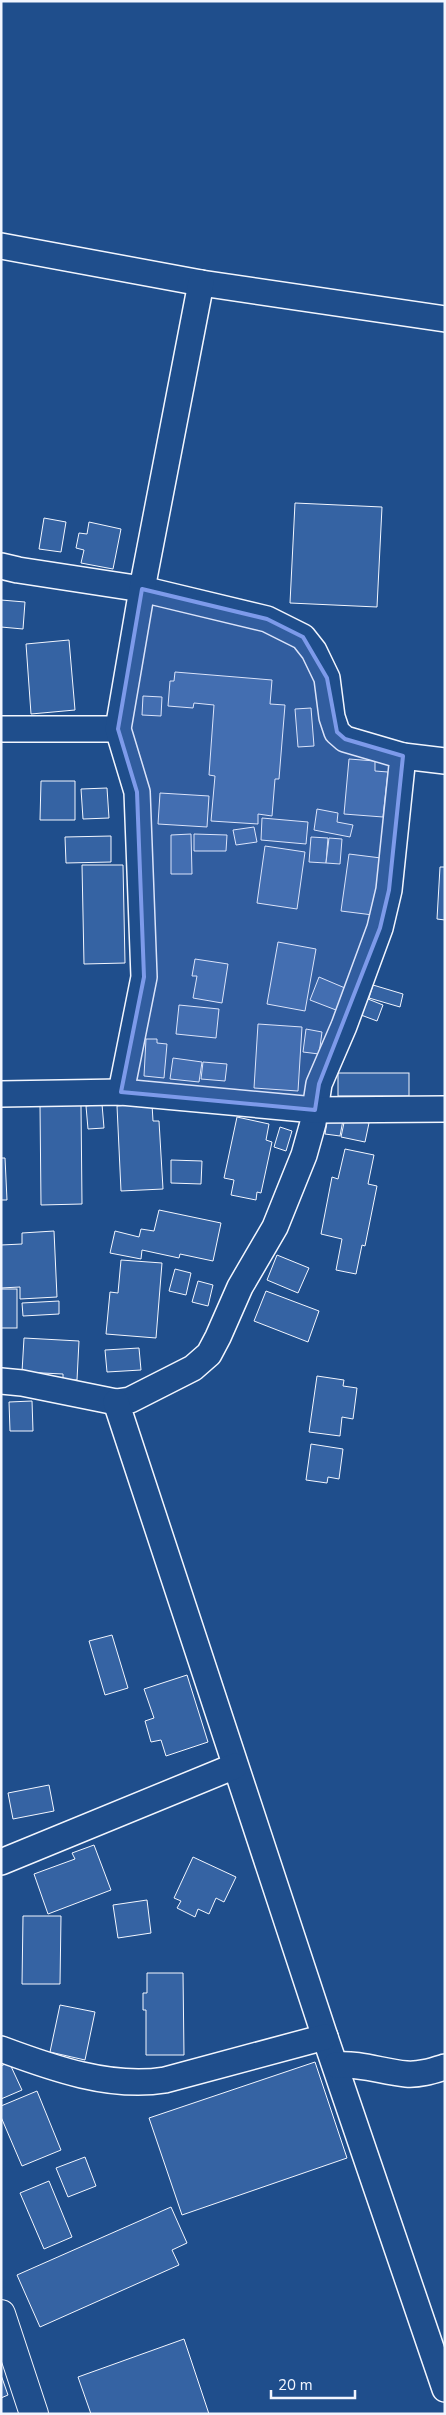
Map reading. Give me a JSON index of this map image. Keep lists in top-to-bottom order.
{
  "scale_bar": "20 m"
}
